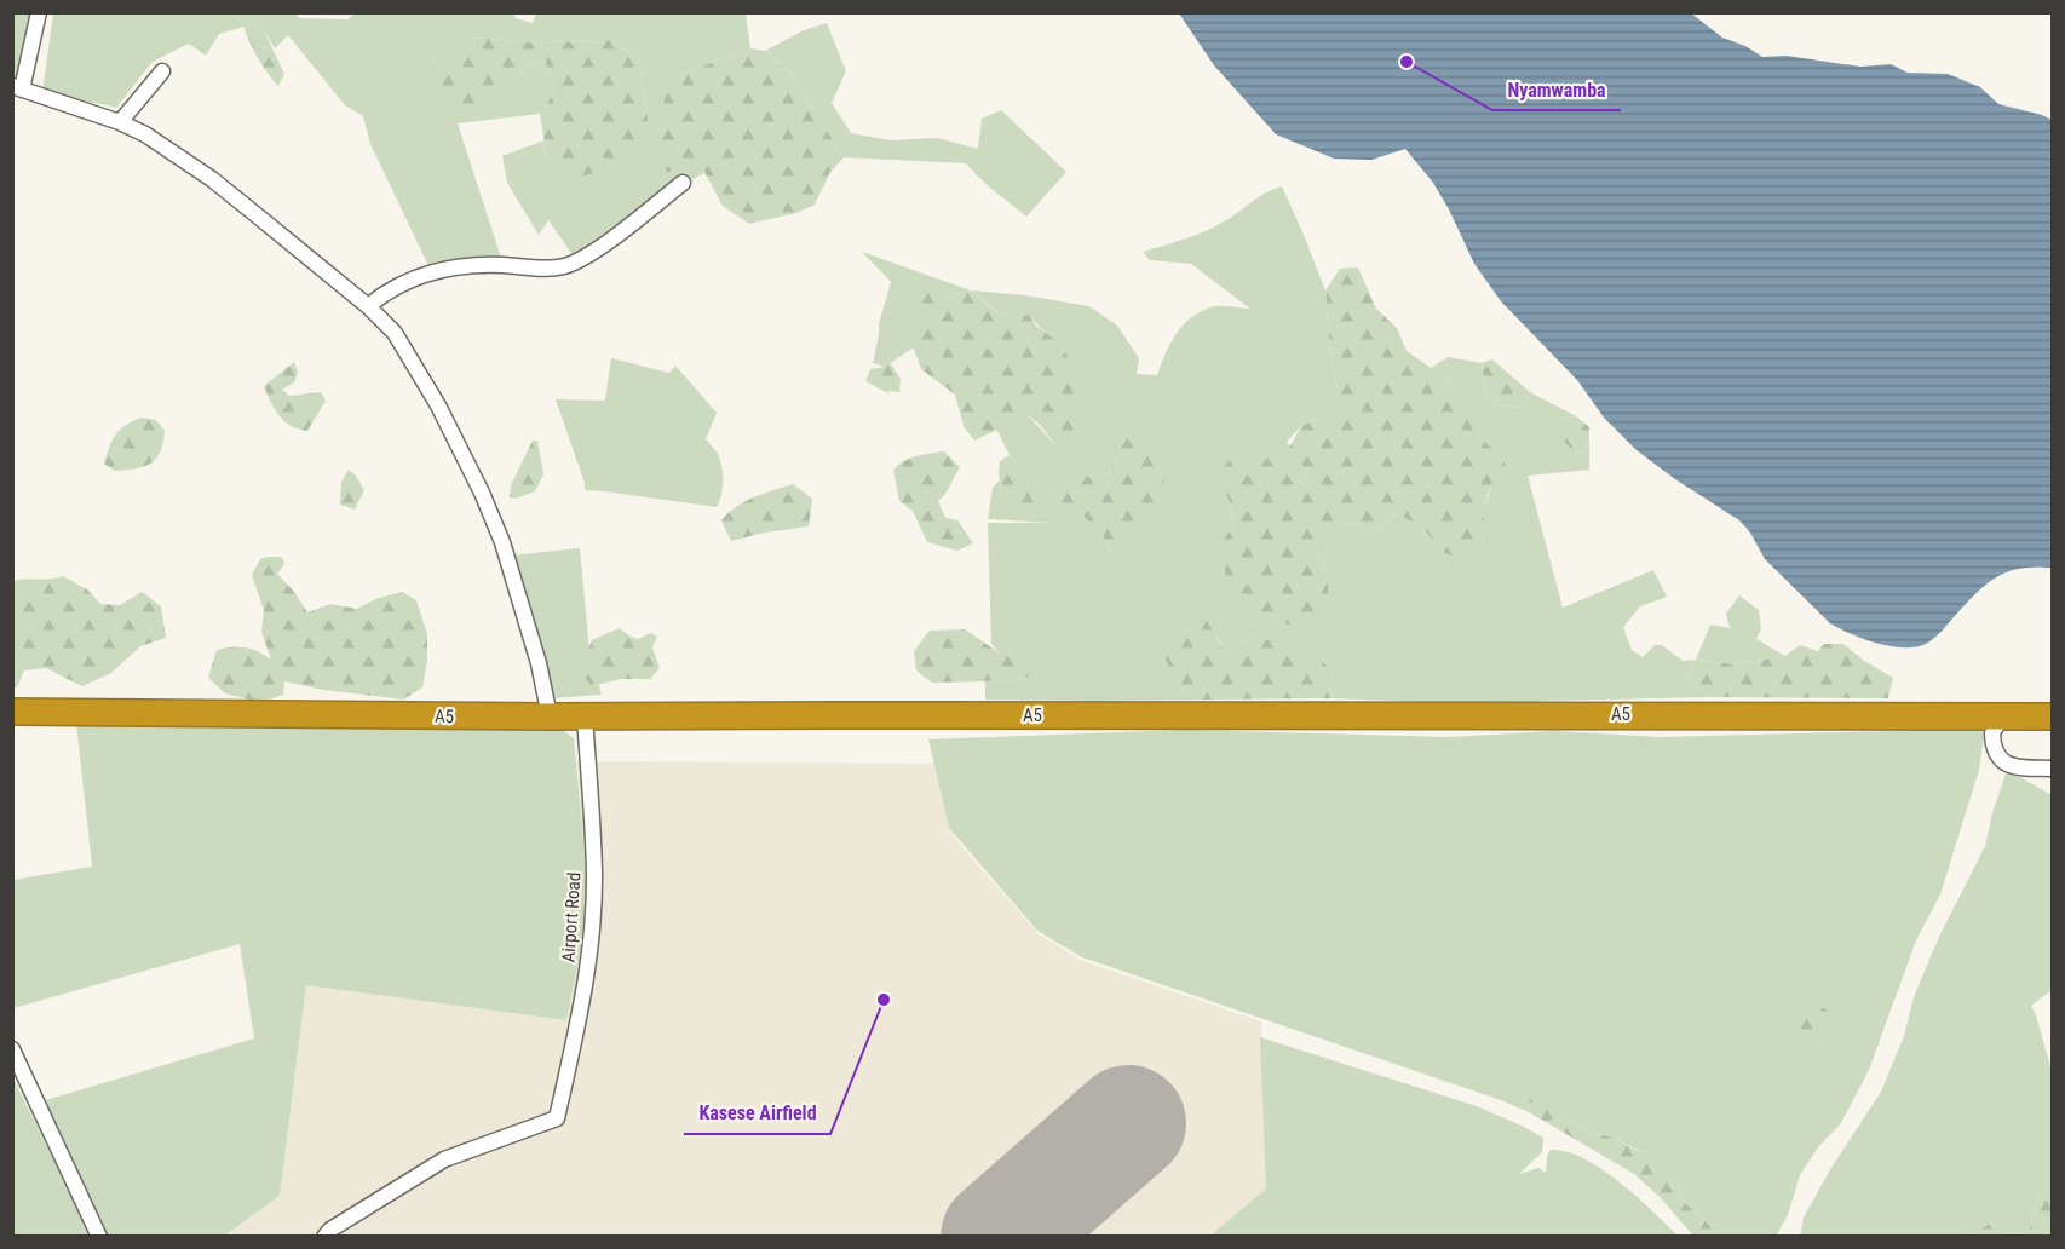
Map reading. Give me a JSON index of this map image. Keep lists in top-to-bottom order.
{
  "streets": {
    "highway": ["A5"],
    "street": ["Airport Road"]
  },
  "crossings": [
    ["A5", "Airport Road"]
  ],
  "places": ["Nyamwamba", "Kasese Airfield"]
}
